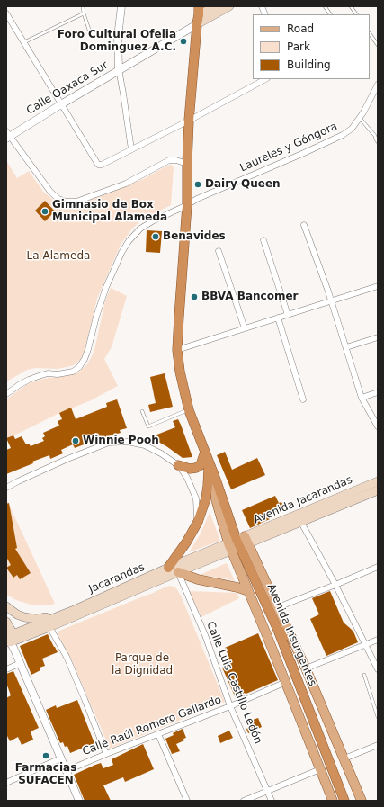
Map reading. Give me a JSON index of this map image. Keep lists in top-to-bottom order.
{
  "streets": {
    "highway": ["Avenida Insurgentes"],
    "main road": ["Avenida Jacarandas", "Jacarandas"],
    "street": [
      "Calle Oaxaca Sur",
      "Laureles y Góngora",
      "Calle Luis Castillo Ledón",
      "Calle Raúl Romero Gallardo"
    ]
  },
  "crossings": [
    ["Calle Oaxaca Sur", "Avenida Insurgentes"],
    ["Laureles y Góngora", "Avenida Insurgentes"],
    ["Avenida Jacarandas", "Jacarandas"],
    ["Avenida Jacarandas", "Avenida Insurgentes"],
    ["Jacarandas", "Avenida Insurgentes"],
    ["Jacarandas", "Calle Luis Castillo Ledón"],
    ["Calle Luis Castillo Ledón", "Calle Raúl Romero Gallardo"]
  ],
  "parks": ["La Alameda", "Parque de la Dignidad"],
  "places": [
    "Foro Cultural Ofelia Dominguez A.C.",
    "Dairy Queen",
    "Gimnasio de Box Municipal Alameda",
    "Benavides",
    "BBVA Bancomer",
    "Winnie Pooh",
    "Farmacias SUFACEN"
  ],
  "legend": ["Road", "Park", "Building"]
}
